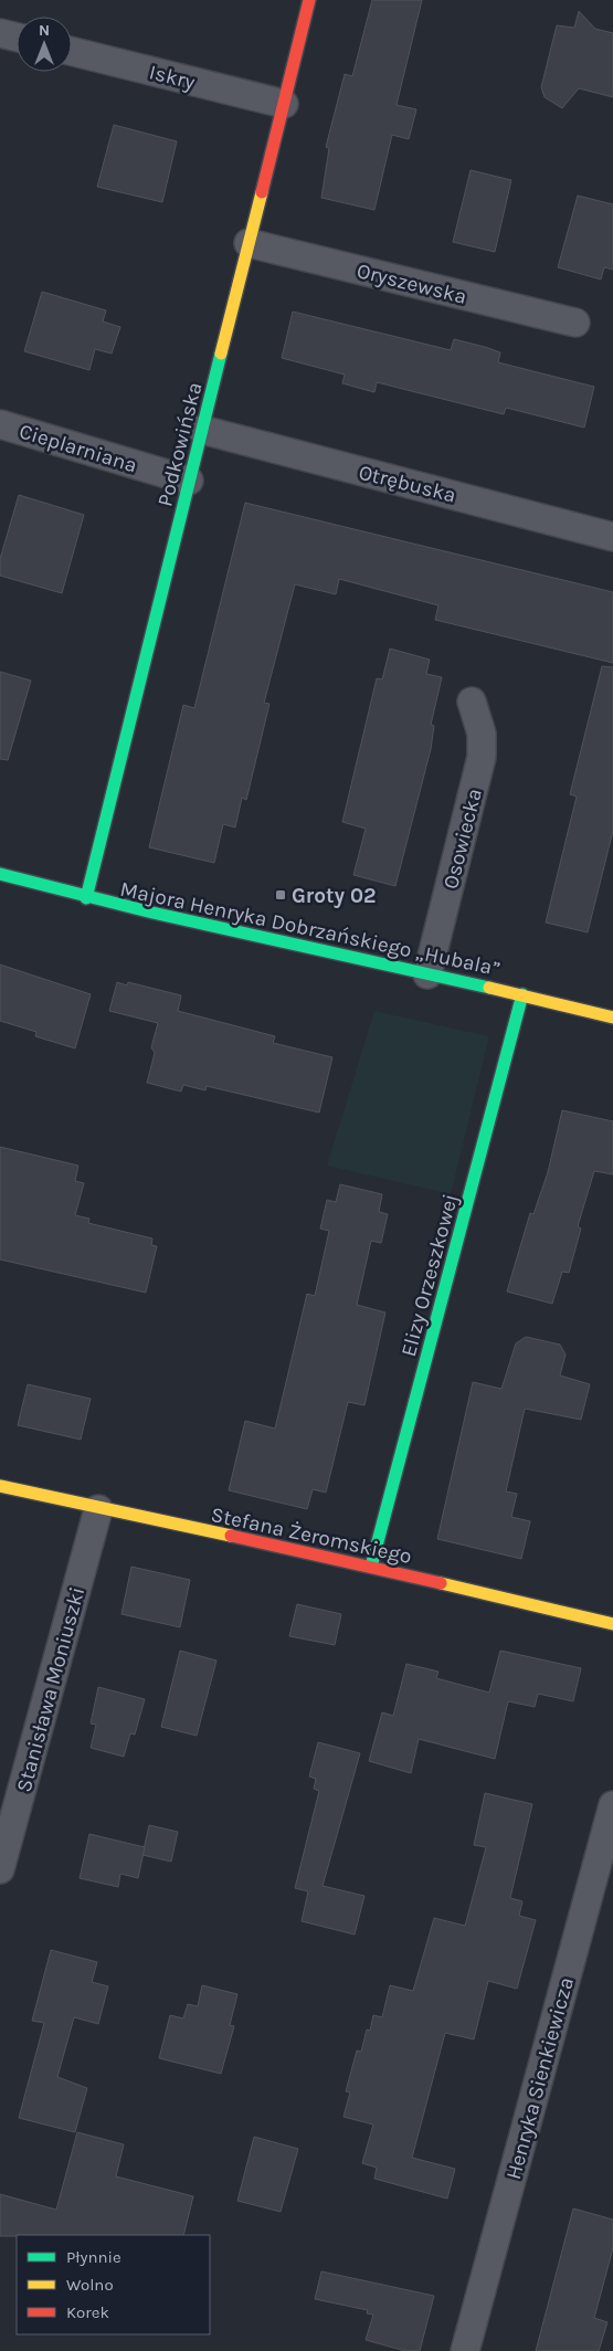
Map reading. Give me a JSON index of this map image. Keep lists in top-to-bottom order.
{
  "streets": {
    "street": [
      "Iskry",
      "Oryszewska",
      "Podkowińska",
      "Cieplarniana",
      "Otrębuska",
      "Osowiecka",
      "Majora Henryka Dobrzańskiego „Hubala”",
      "Elizy Orzeszkowej",
      "Stefana Żeromskiego",
      "Stanisława Moniuszki",
      "Henryka Sienkiewicza"
    ]
  },
  "crossings": [
    ["Iskry", "Podkowińska"],
    ["Oryszewska", "Podkowińska"],
    ["Podkowińska", "Cieplarniana"],
    ["Podkowińska", "Otrębuska"],
    ["Podkowińska", "Majora Henryka Dobrzańskiego „Hubala”"],
    ["Osowiecka", "Majora Henryka Dobrzańskiego „Hubala”"],
    ["Majora Henryka Dobrzańskiego „Hubala”", "Elizy Orzeszkowej"],
    ["Elizy Orzeszkowej", "Stefana Żeromskiego"],
    ["Stefana Żeromskiego", "Stanisława Moniuszki"]
  ],
  "places": {
    "transit": ["Groty 02"]
  },
  "legend": ["Płynnie", "Wolno", "Korek"],
  "north": "top"
}
